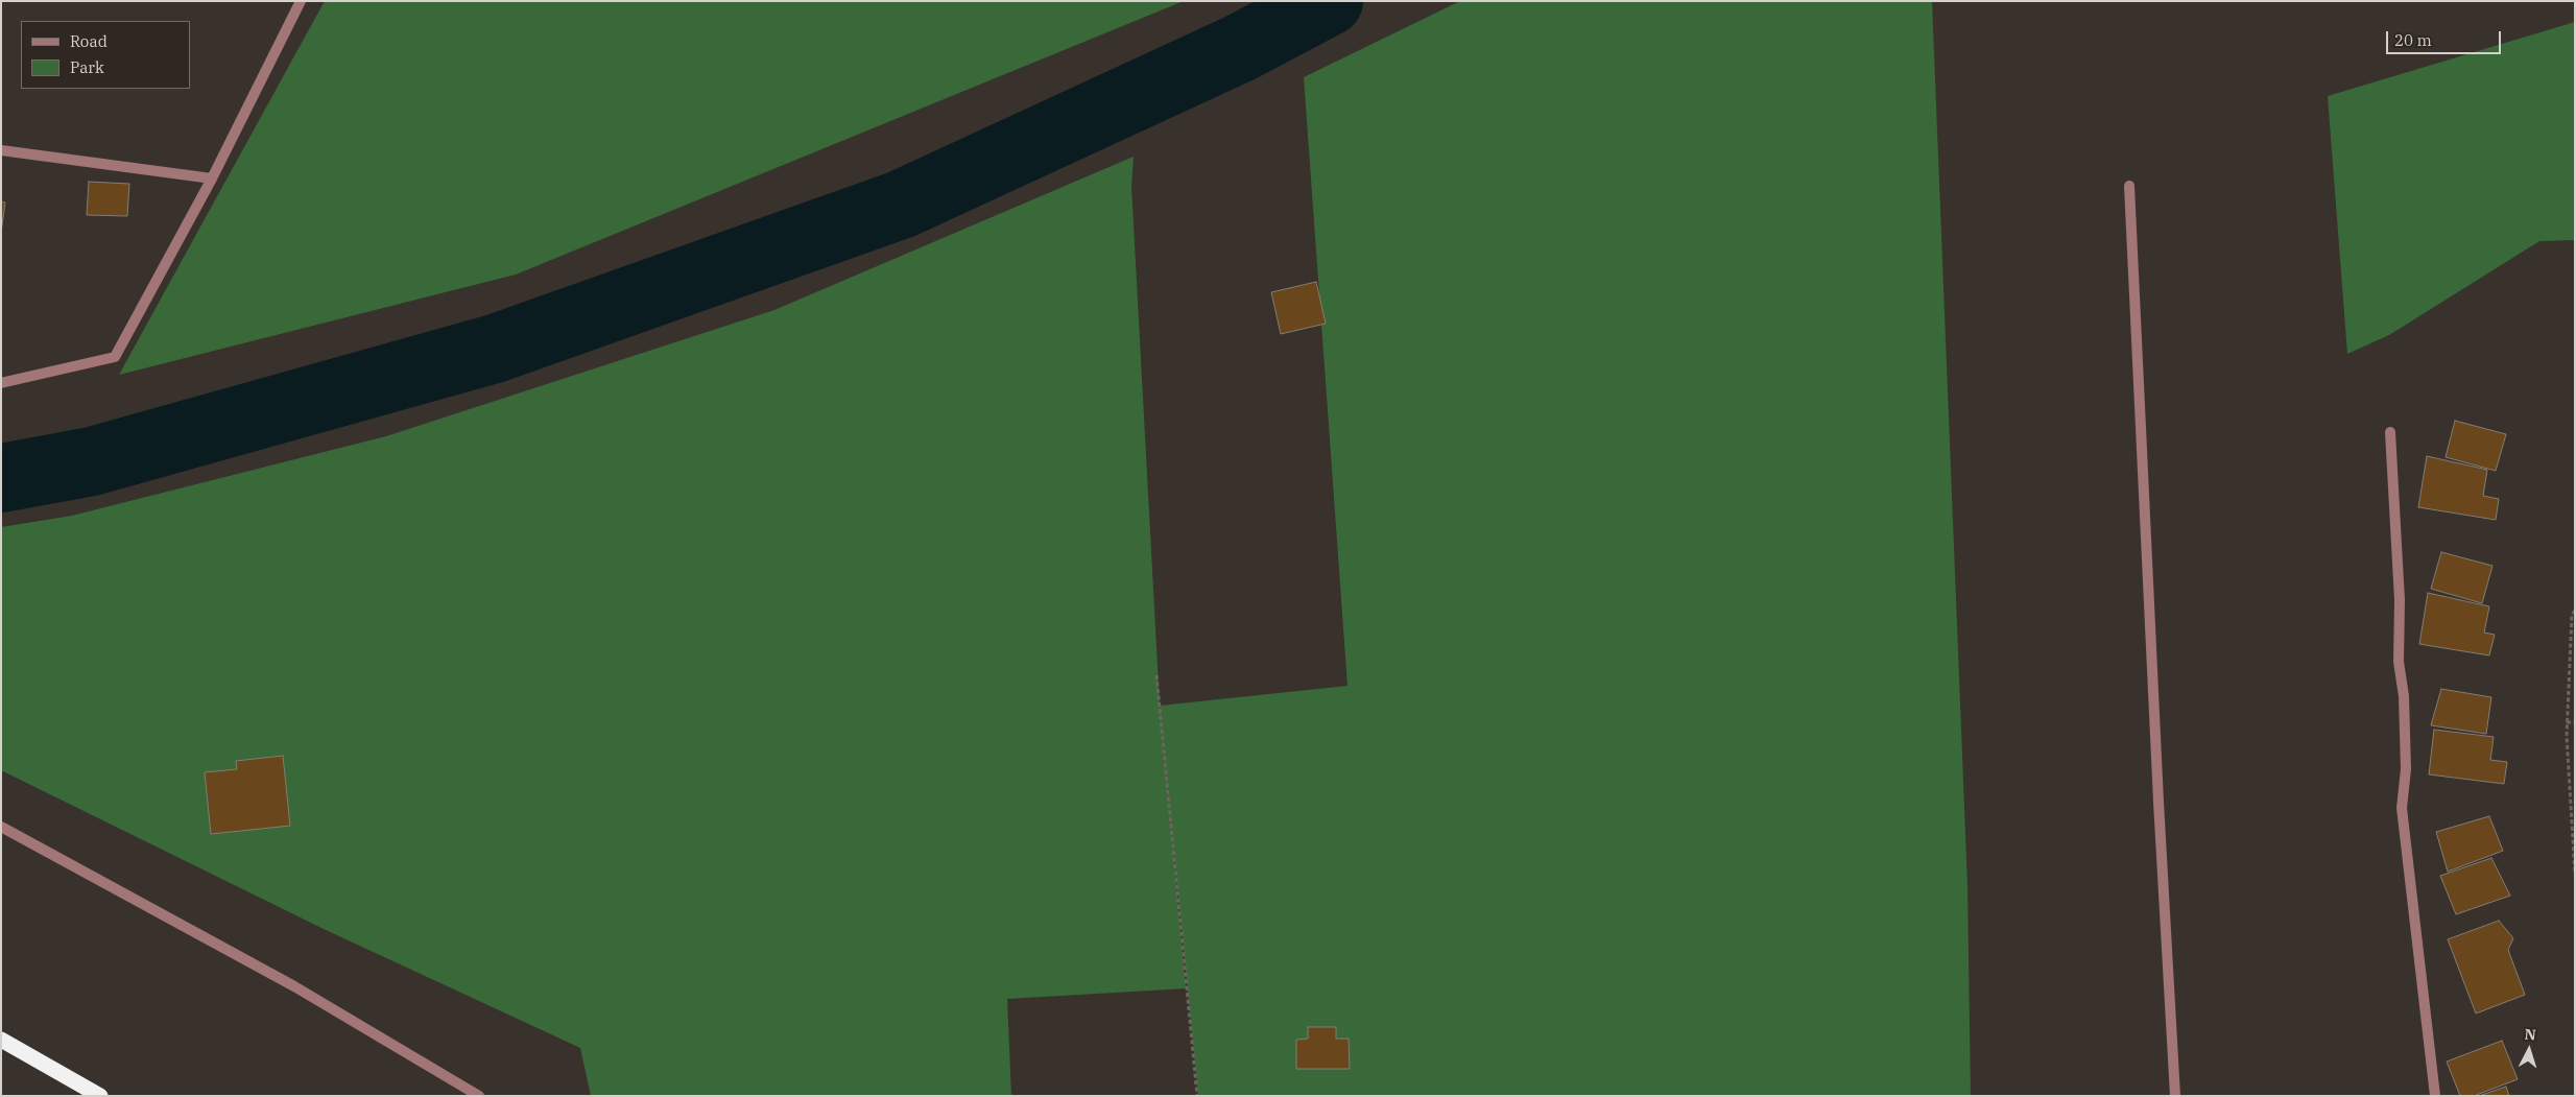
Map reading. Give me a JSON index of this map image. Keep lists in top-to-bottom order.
{
  "legend": ["Road", "Park"],
  "scale_bar": "20 m",
  "north": "top"
}
